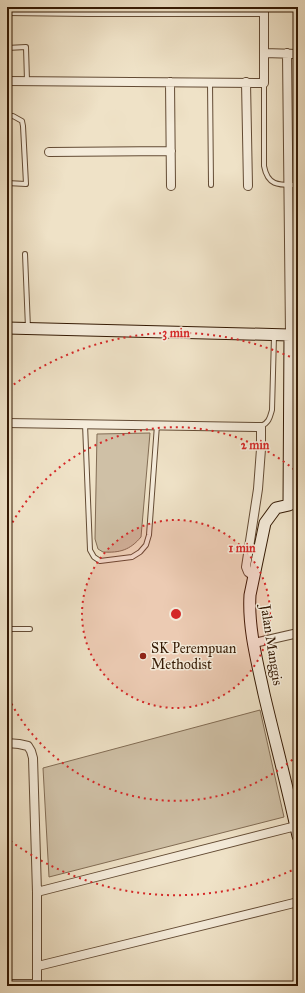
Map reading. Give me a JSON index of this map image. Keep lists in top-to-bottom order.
{
  "streets": {
    "street": ["Jalan Manggis"]
  },
  "places": ["SK Perempuan Methodist"],
  "rings": ["3 min", "2 min", "1 min"]
}
